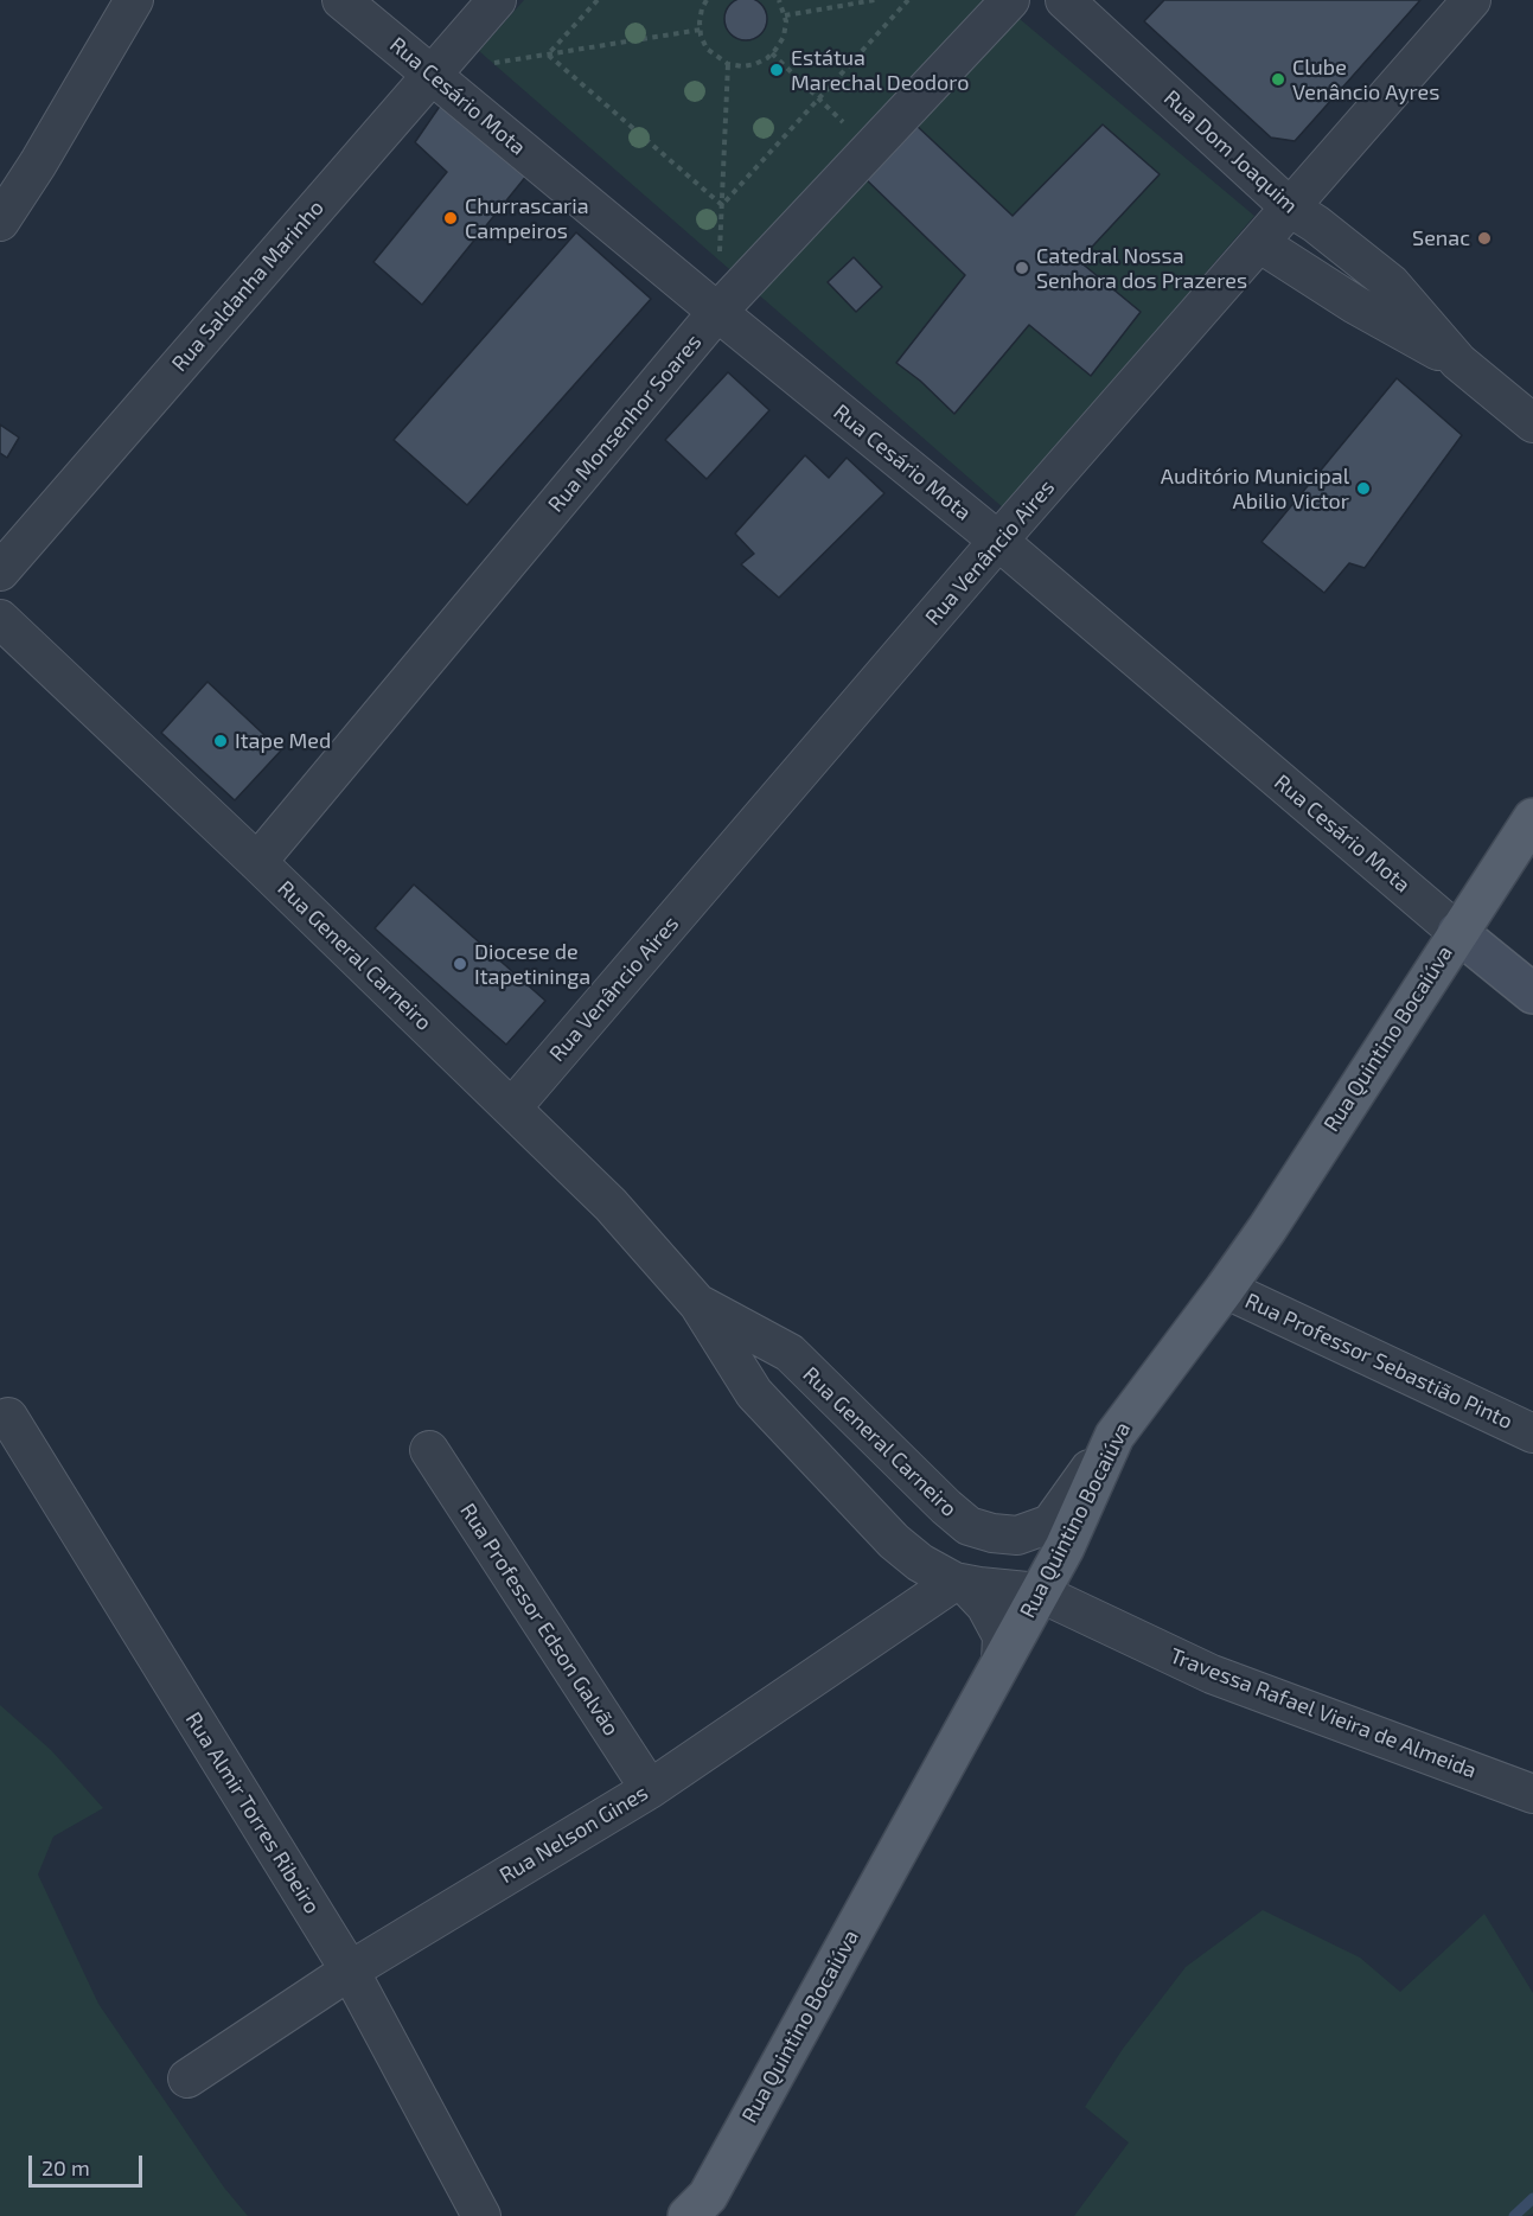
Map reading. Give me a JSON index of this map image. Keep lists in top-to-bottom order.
{
  "streets": {
    "main road": ["Rua Quintino Bocaiúva"],
    "street": [
      "Rua Cesário Mota",
      "Rua Dom Joaquim",
      "Rua Saldanha Marinho",
      "Rua Monsenhor Soares",
      "Rua Venâncio Aires",
      "Rua General Carneiro",
      "Rua Professor Sebastião Pinto",
      "Rua Professor Edson Galvão",
      "Travessa Rafael Vieira de Almeida",
      "Rua Almir Torres Ribeiro",
      "Rua Nelson Gines"
    ]
  },
  "crossings": [
    ["Rua Cesário Mota", "Rua Saldanha Marinho"],
    ["Rua Cesário Mota", "Rua Monsenhor Soares"],
    ["Rua Cesário Mota", "Rua Venâncio Aires"],
    ["Rua Cesário Mota", "Rua Quintino Bocaiúva"],
    ["Rua Dom Joaquim", "Rua Venâncio Aires"],
    ["Rua Monsenhor Soares", "Rua General Carneiro"],
    ["Rua Venâncio Aires", "Rua General Carneiro"],
    ["Rua General Carneiro", "Rua Quintino Bocaiúva"],
    ["Rua General Carneiro", "Travessa Rafael Vieira de Almeida"],
    ["Rua General Carneiro", "Rua Nelson Gines"],
    ["Rua Quintino Bocaiúva", "Rua Professor Sebastião Pinto"],
    ["Rua Quintino Bocaiúva", "Travessa Rafael Vieira de Almeida"],
    ["Rua Professor Edson Galvão", "Rua Nelson Gines"],
    ["Rua Almir Torres Ribeiro", "Rua Nelson Gines"]
  ],
  "places": [
    "Estátua Marechal Deodoro",
    "Clube Venâncio Ayres",
    "Churrascaria Campeiros",
    "Senac",
    "Catedral Nossa Senhora dos Prazeres",
    "Auditório Municipal Abilio Victor",
    "Itape Med",
    "Diocese de Itapetininga"
  ],
  "scale_bar": "20 m"
}
